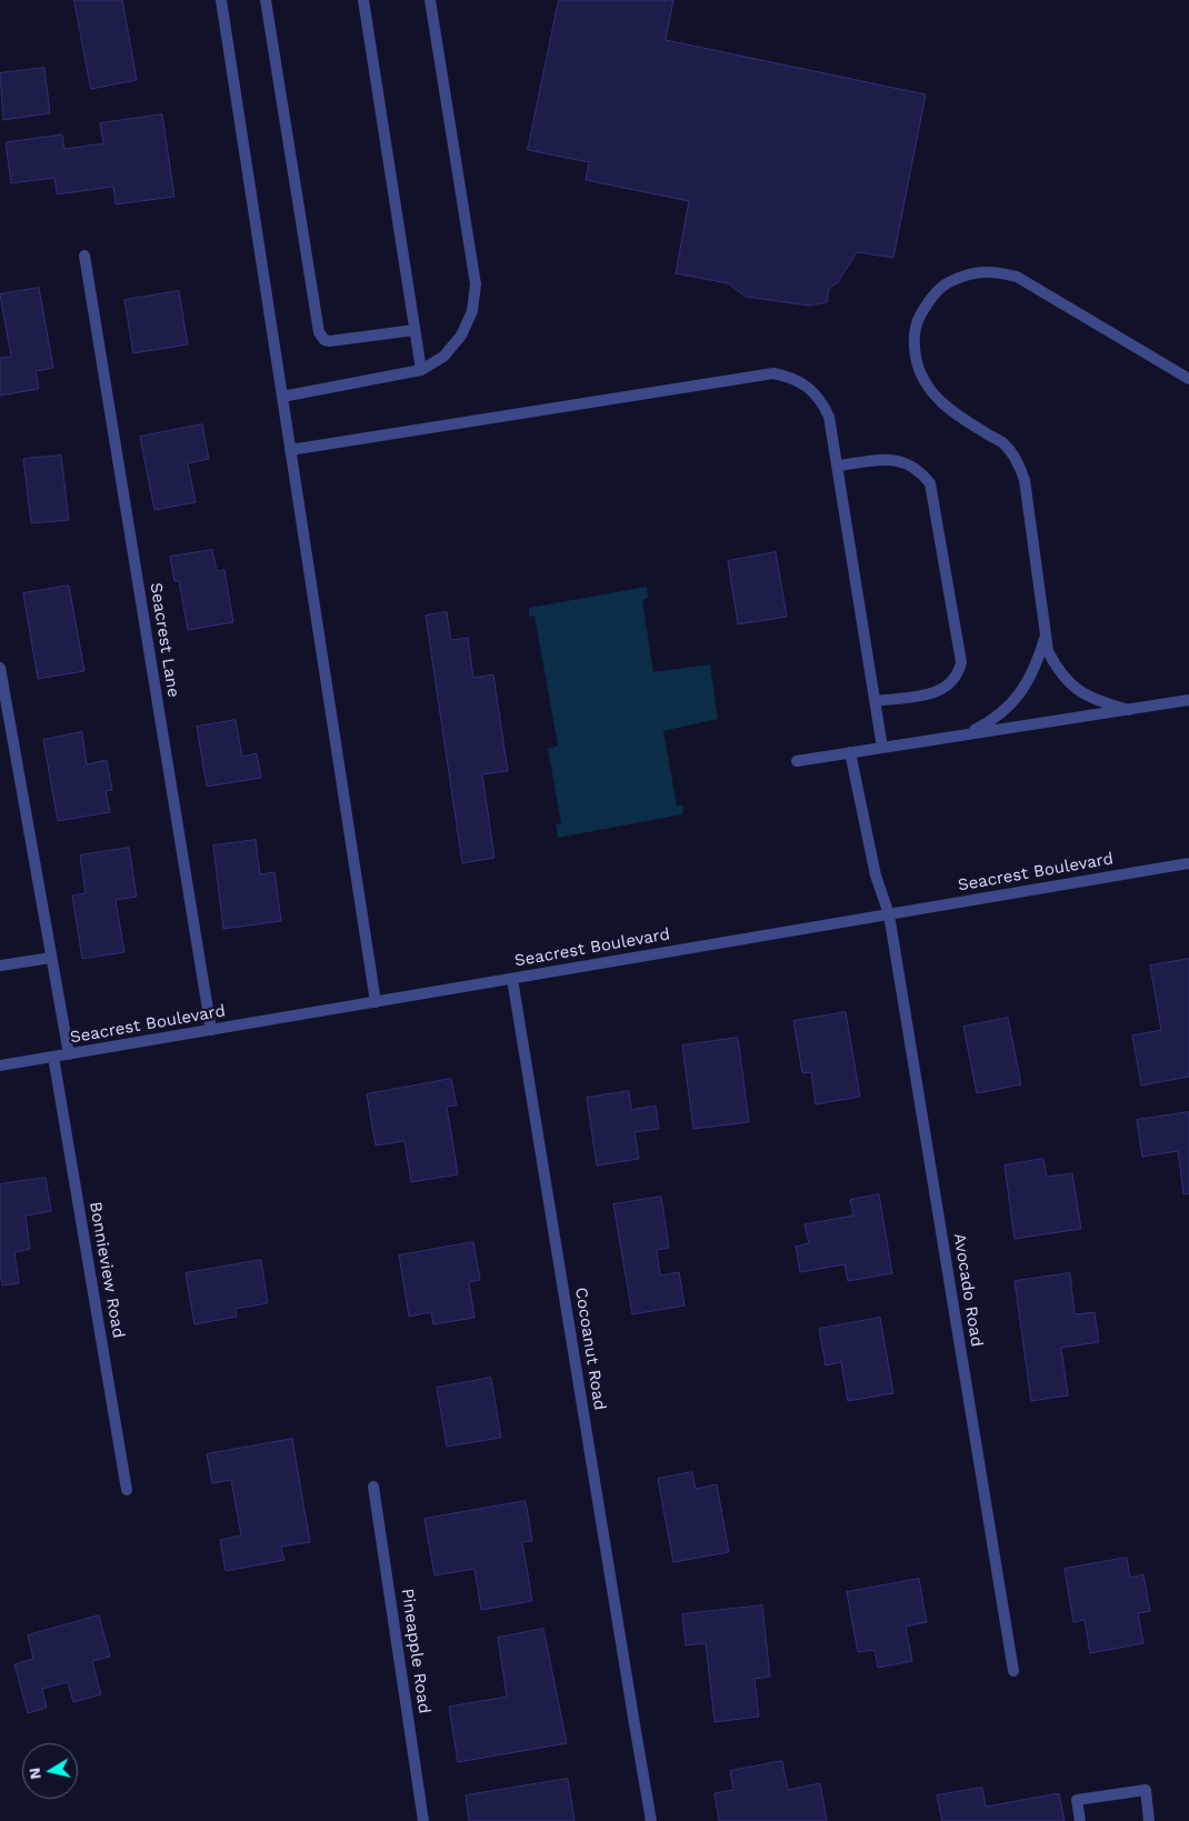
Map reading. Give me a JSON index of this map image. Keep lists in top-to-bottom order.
{
  "streets": {
    "street": [
      "Seacrest Lane",
      "Seacrest Boulevard",
      "Bonnieview Road",
      "Avocado Road",
      "Cocoanut Road",
      "Pineapple Road"
    ]
  },
  "crossings": [
    ["Seacrest Lane", "Seacrest Boulevard"],
    ["Seacrest Boulevard", "Bonnieview Road"],
    ["Seacrest Boulevard", "Avocado Road"],
    ["Seacrest Boulevard", "Cocoanut Road"]
  ],
  "north": "left"
}
